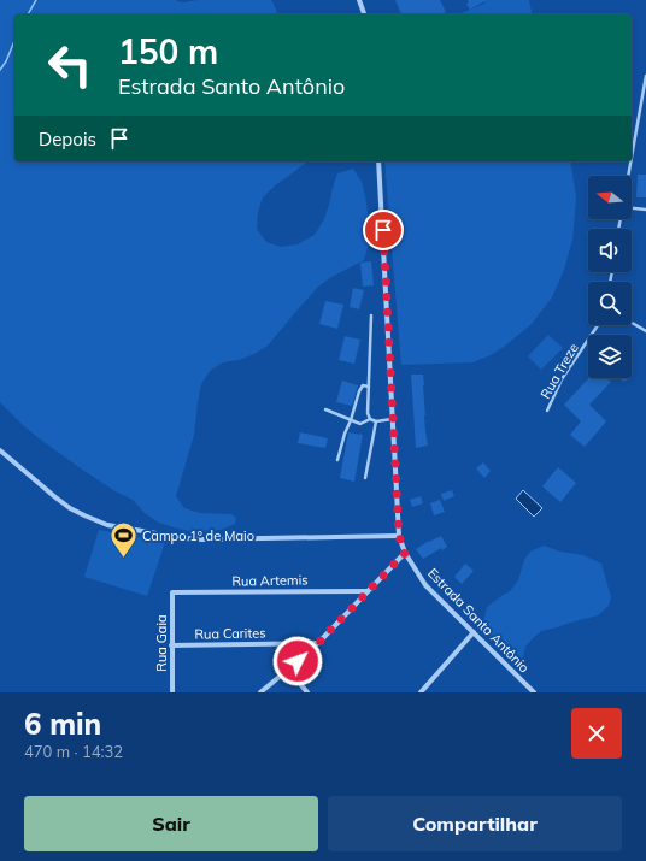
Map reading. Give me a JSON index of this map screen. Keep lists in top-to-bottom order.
{
  "streets": {
    "street": [
      "Rua Artemis",
      "Estrada Santo Antônio",
      "Rua Carites",
      "Rua Gaia"
    ],
    "lane": ["Rua Treze"]
  },
  "crossings": [
    ["Rua Artemis", "Rua Gaia"],
    ["Rua Carites", "Rua Gaia"]
  ],
  "places": {
    "sports": ["Campo 1º de Maio"]
  },
  "north": "left",
  "page": {
    "turn": ["150 m", "Estrada Santo Antônio"],
    "then": "Depois",
    "heading": ["6 min", "470 m · 14:32"],
    "buttons": ["Sair", "Compartilhar"]
  }
}
